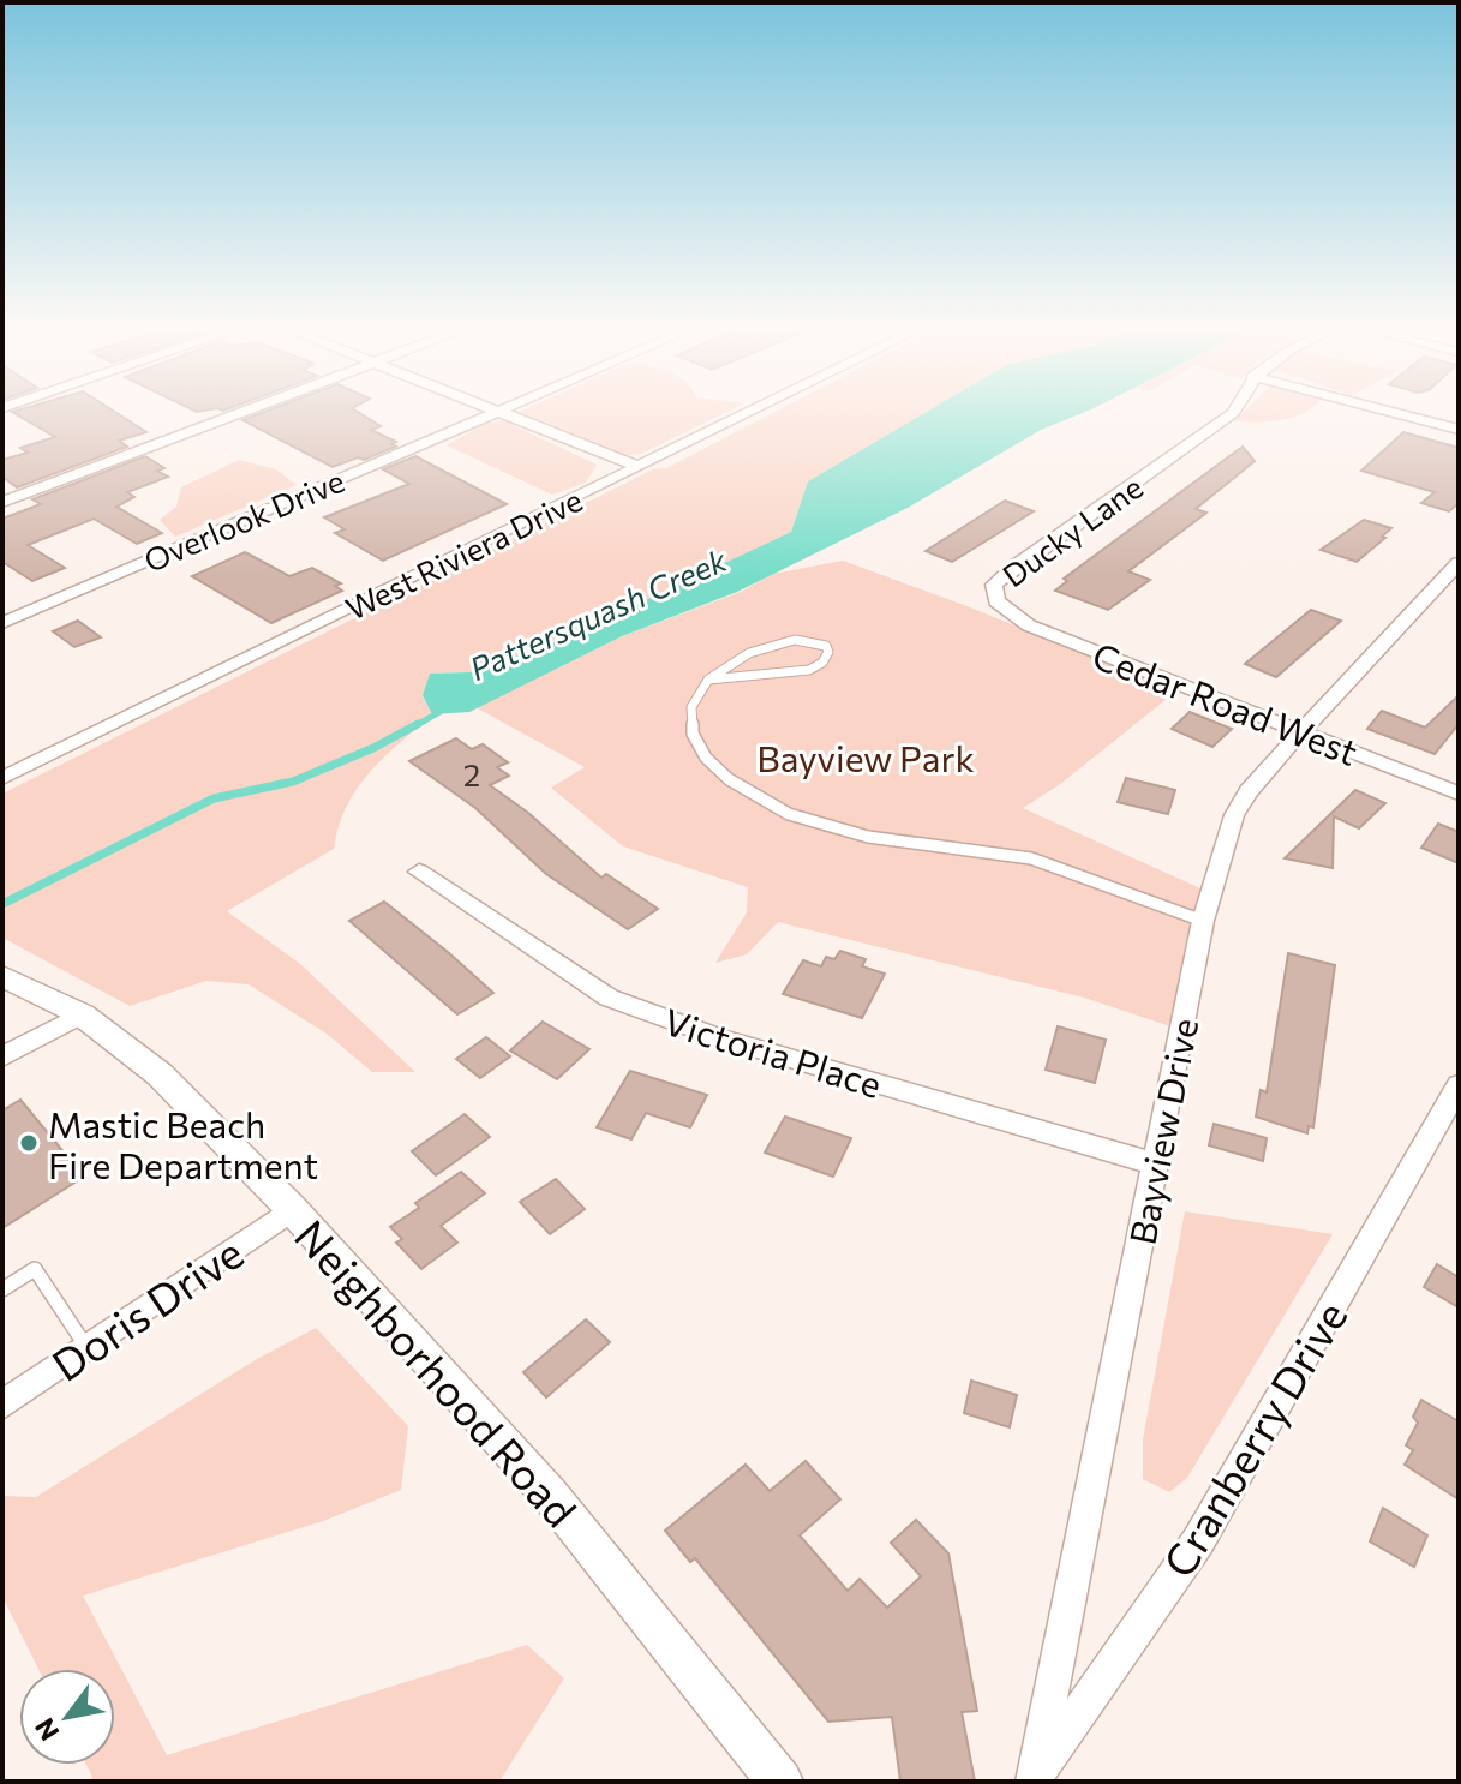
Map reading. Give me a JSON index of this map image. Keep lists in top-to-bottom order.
{
  "streets": {
    "street": [
      "Overlook Drive",
      "Ducky Lane",
      "West Riviera Drive",
      "Cedar Road West",
      "Victoria Place",
      "Bayview Drive",
      "Doris Drive",
      "Neighborhood Road",
      "Cranberry Drive"
    ]
  },
  "crossings": [
    ["Ducky Lane", "Cedar Road West"],
    ["Cedar Road West", "Bayview Drive"],
    ["Victoria Place", "Bayview Drive"],
    ["Bayview Drive", "Cranberry Drive"],
    ["Doris Drive", "Neighborhood Road"]
  ],
  "water": ["Pattersquash Creek"],
  "parks": ["Bayview Park"],
  "places": ["Mastic Beach Fire Department"],
  "house_numbers": ["2"],
  "north": "bottom left"
}
